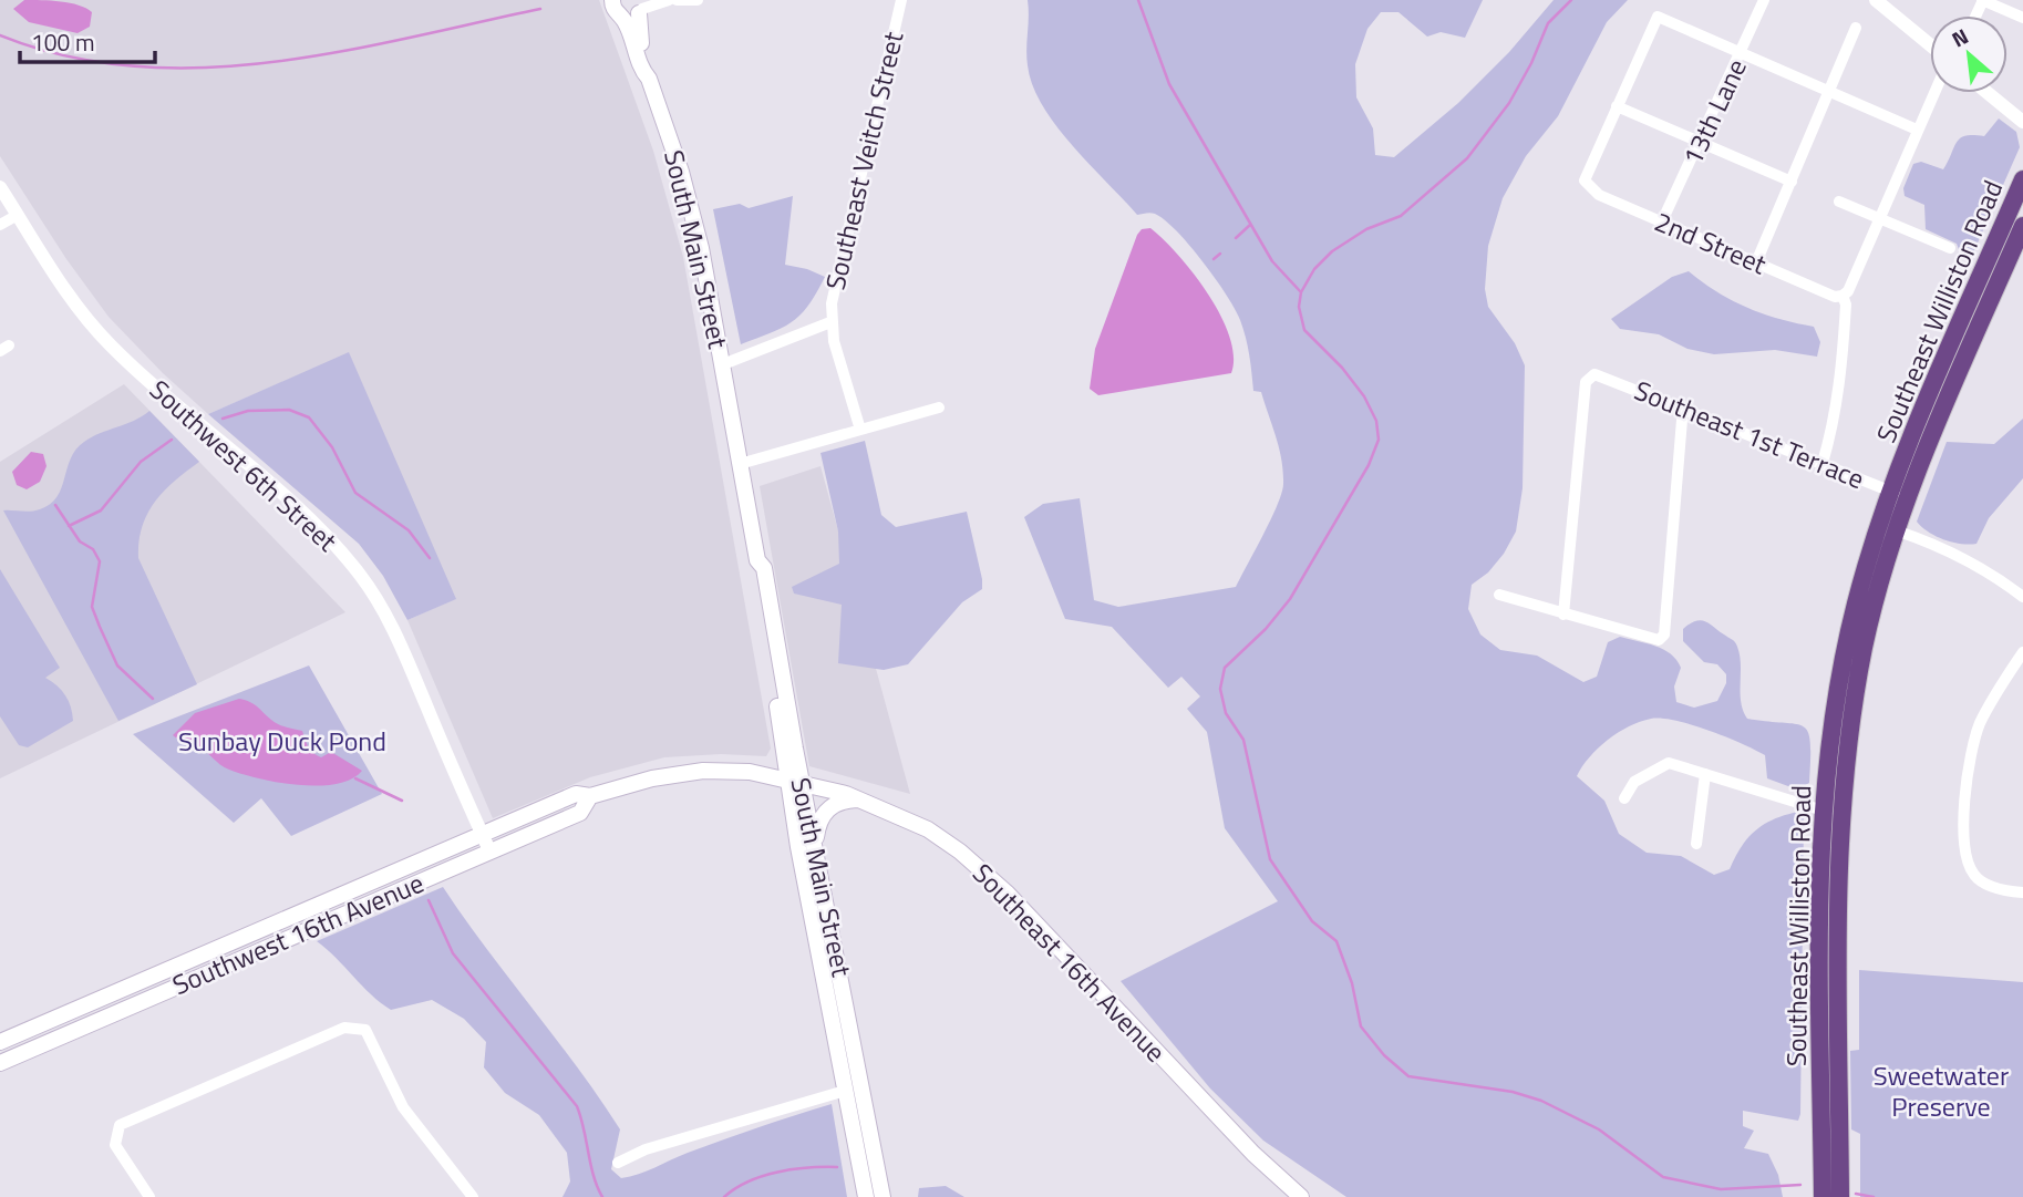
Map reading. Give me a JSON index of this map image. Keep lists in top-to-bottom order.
{
  "streets": {
    "highway": ["Southeast Williston Road"],
    "main road": ["South Main Street", "Southwest 16th Avenue", "Southeast 16th Avenue"],
    "street": [
      "13th Lane",
      "Southeast Veitch Street",
      "2nd Street",
      "Southeast 1st Terrace",
      "Southwest 6th Street"
    ]
  },
  "crossings": [
    ["13th Lane", "2nd Street"],
    ["South Main Street", "Southwest 16th Avenue"],
    ["South Main Street", "Southeast 16th Avenue"],
    ["Southeast Williston Road", "Southeast 1st Terrace"],
    ["Southwest 6th Street", "Southwest 16th Avenue"],
    ["Southwest 16th Avenue", "Southeast 16th Avenue"]
  ],
  "parks": ["Sunbay Duck Pond", "Sweetwater Preserve"],
  "scale_bar": "100 m",
  "north": "top left"
}
